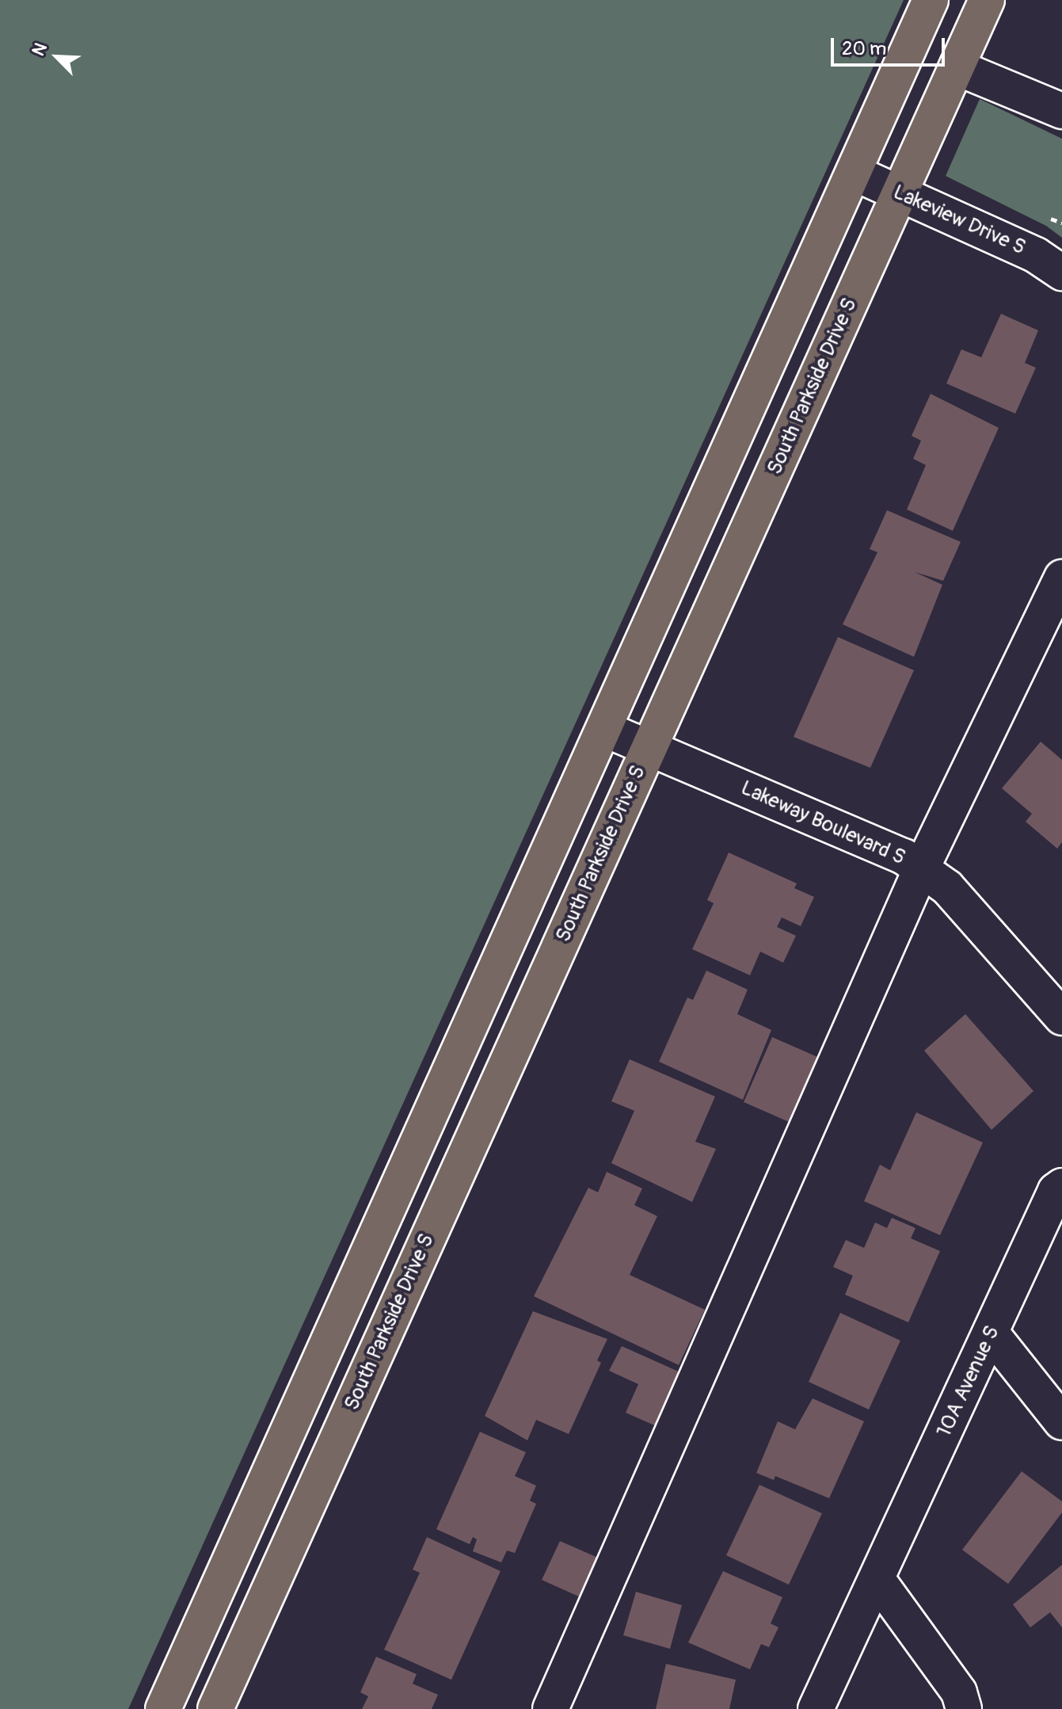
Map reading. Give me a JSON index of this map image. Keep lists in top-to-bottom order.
{
  "streets": {
    "main road": ["South Parkside Drive S"],
    "street": ["Lakeview Drive S", "Lakeway Boulevard S", "10A Avenue S"]
  },
  "crossings": [
    ["Lakeview Drive S", "South Parkside Drive S"],
    ["South Parkside Drive S", "Lakeway Boulevard S"]
  ],
  "scale_bar": "20 m",
  "north": "top left"
}
